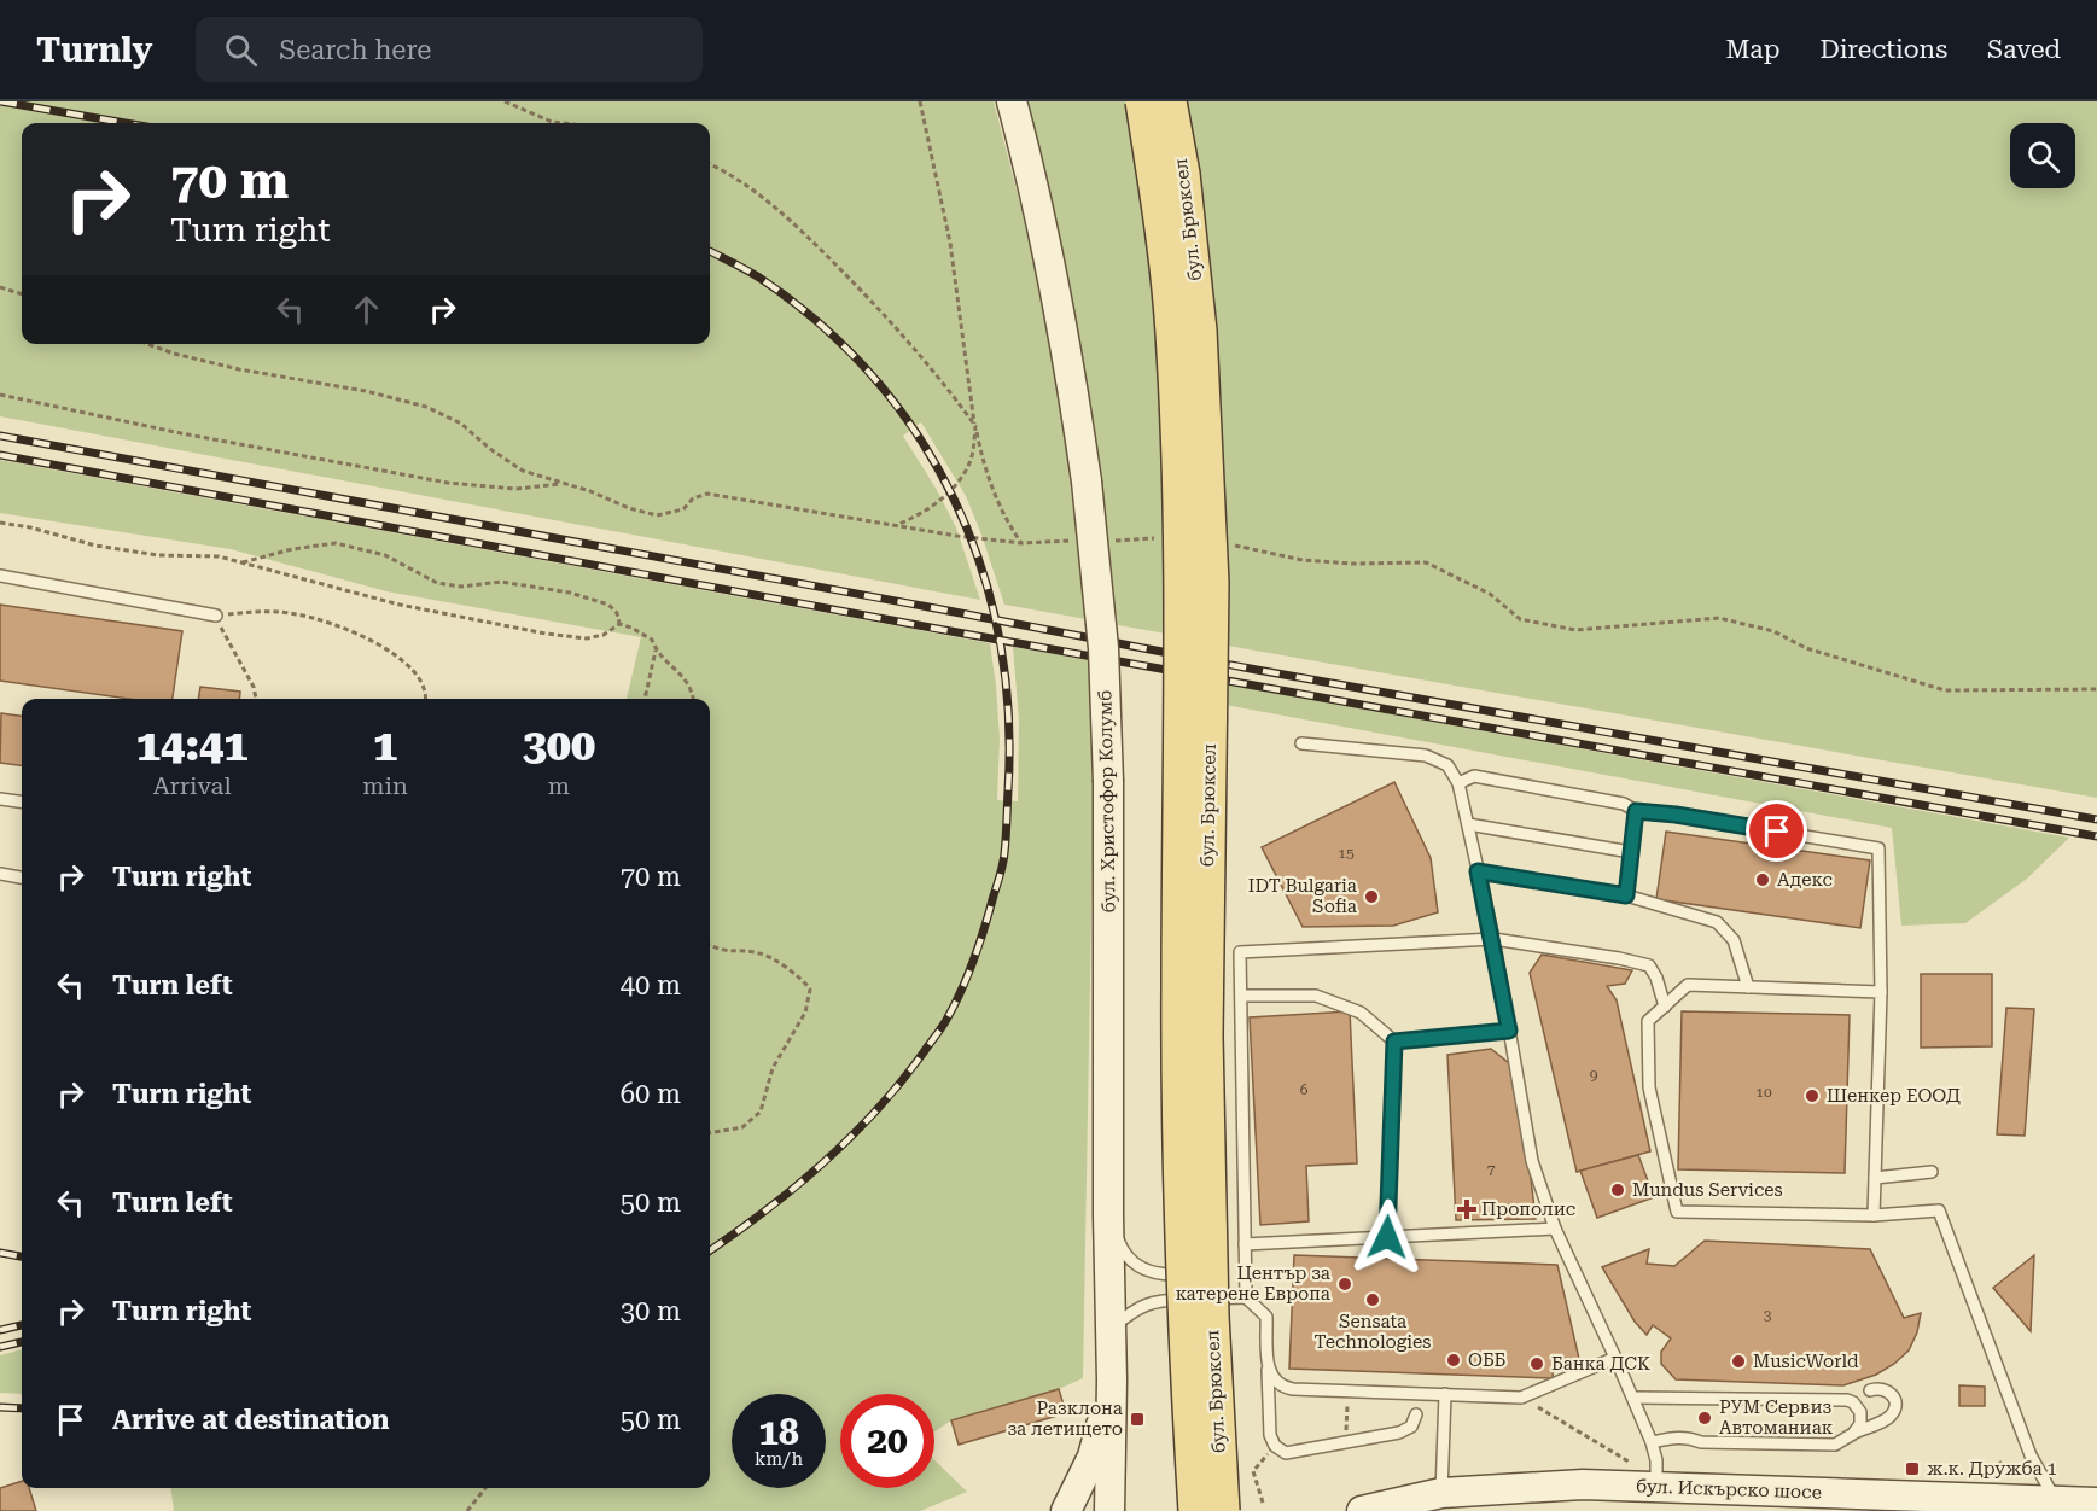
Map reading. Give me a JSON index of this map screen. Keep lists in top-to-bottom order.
{
  "streets": {
    "main road": ["бул. Брюксел"],
    "street": ["бул. Христофор Колумб", "бул. Искърско шосе"]
  },
  "places": {
    "other": [
      "Адекс",
      "IDT Bulgaria Sofia",
      "Шенкер ЕООД",
      "Mundus Services",
      "Център за катерене Европа",
      "Sensata Technologies",
      "ОББ",
      "MusicWorld",
      "Банка ДСК",
      "РУМ Сервиз Автоманиак"
    ],
    "health": ["Прополис"],
    "transit": ["Разклона за летището", "ж.к. Дружба 1"]
  },
  "house_numbers": [
    "15",
    "9",
    "6",
    "10",
    "7",
    "3"
  ],
  "page": {
    "header": "Turnly",
    "search": "Search here",
    "nav": ["Map", "Directions", "Saved"],
    "turn": ["70 m", "Turn right"],
    "eta": [
      "14:41",
      "Arrival",
      "1",
      "min",
      "300",
      "m"
    ],
    "list": [
      {
        "name": "Turn right",
        "value": "70 m"
      },
      {
        "name": "Turn left",
        "value": "40 m"
      },
      {
        "name": "Turn right",
        "value": "60 m"
      },
      {
        "name": "Turn left",
        "value": "50 m"
      },
      {
        "name": "Turn right",
        "value": "30 m"
      },
      {
        "name": "Arrive at destination",
        "value": "50 m"
      }
    ],
    "speed": "18 km/h",
    "limit": "20"
  }
}
